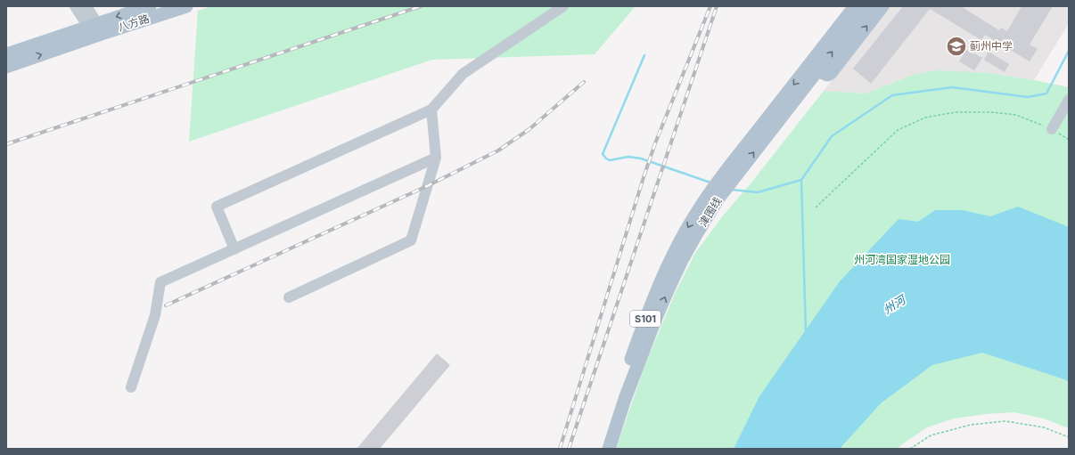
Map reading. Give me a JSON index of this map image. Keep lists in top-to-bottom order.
{
  "streets": {
    "main road": ["八方路", "津围线", "S101"]
  },
  "water": ["州河"],
  "parks": ["州河湾国家湿地公园"],
  "places": {
    "school or university": ["蓟州中学"]
  }
}
